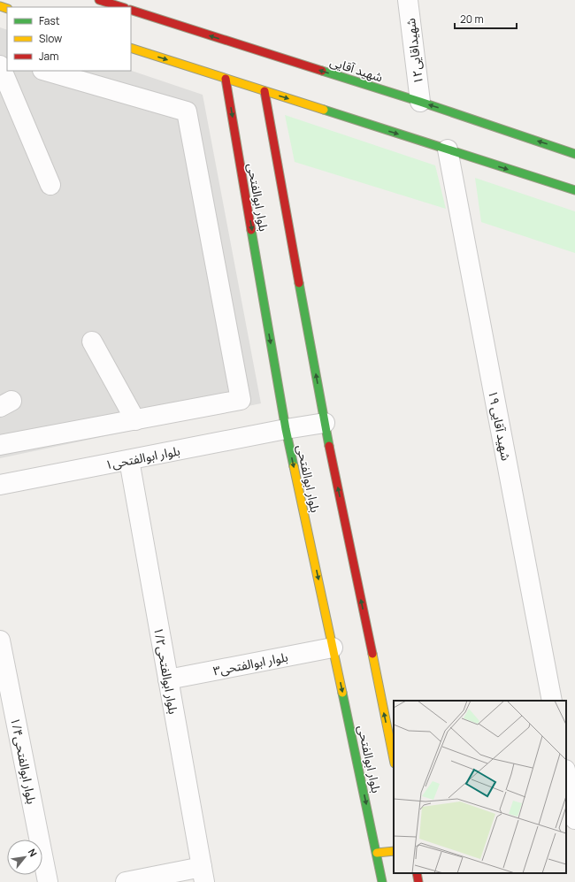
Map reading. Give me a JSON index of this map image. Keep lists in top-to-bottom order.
{
  "streets": {
    "street": [
      "شهیداقایی۱۲",
      "شهید آقایی",
      "بلوار ابوالفتحی",
      "شهید آقایی ۱۹",
      "بلوار ابوالفتحی۱",
      "۳بلوار ابوالفتحی",
      "بلوار ابوالفتحی۱/۲",
      "بلوار ابوالفتحی۱/۴"
    ]
  },
  "crossings": [
    ["شهیداقایی۱۲", "شهید آقایی"],
    ["بلوار ابوالفتحی", "بلوار ابوالفتحی۱"],
    ["بلوار ابوالفتحی", "۳بلوار ابوالفتحی"],
    ["بلوار ابوالفتحی۱", "بلوار ابوالفتحی۱/۲"],
    ["۳بلوار ابوالفتحی", "بلوار ابوالفتحی۱/۲"]
  ],
  "legend": ["Fast", "Slow", "Jam"],
  "scale_bar": "20 m",
  "north": "top right"
}
